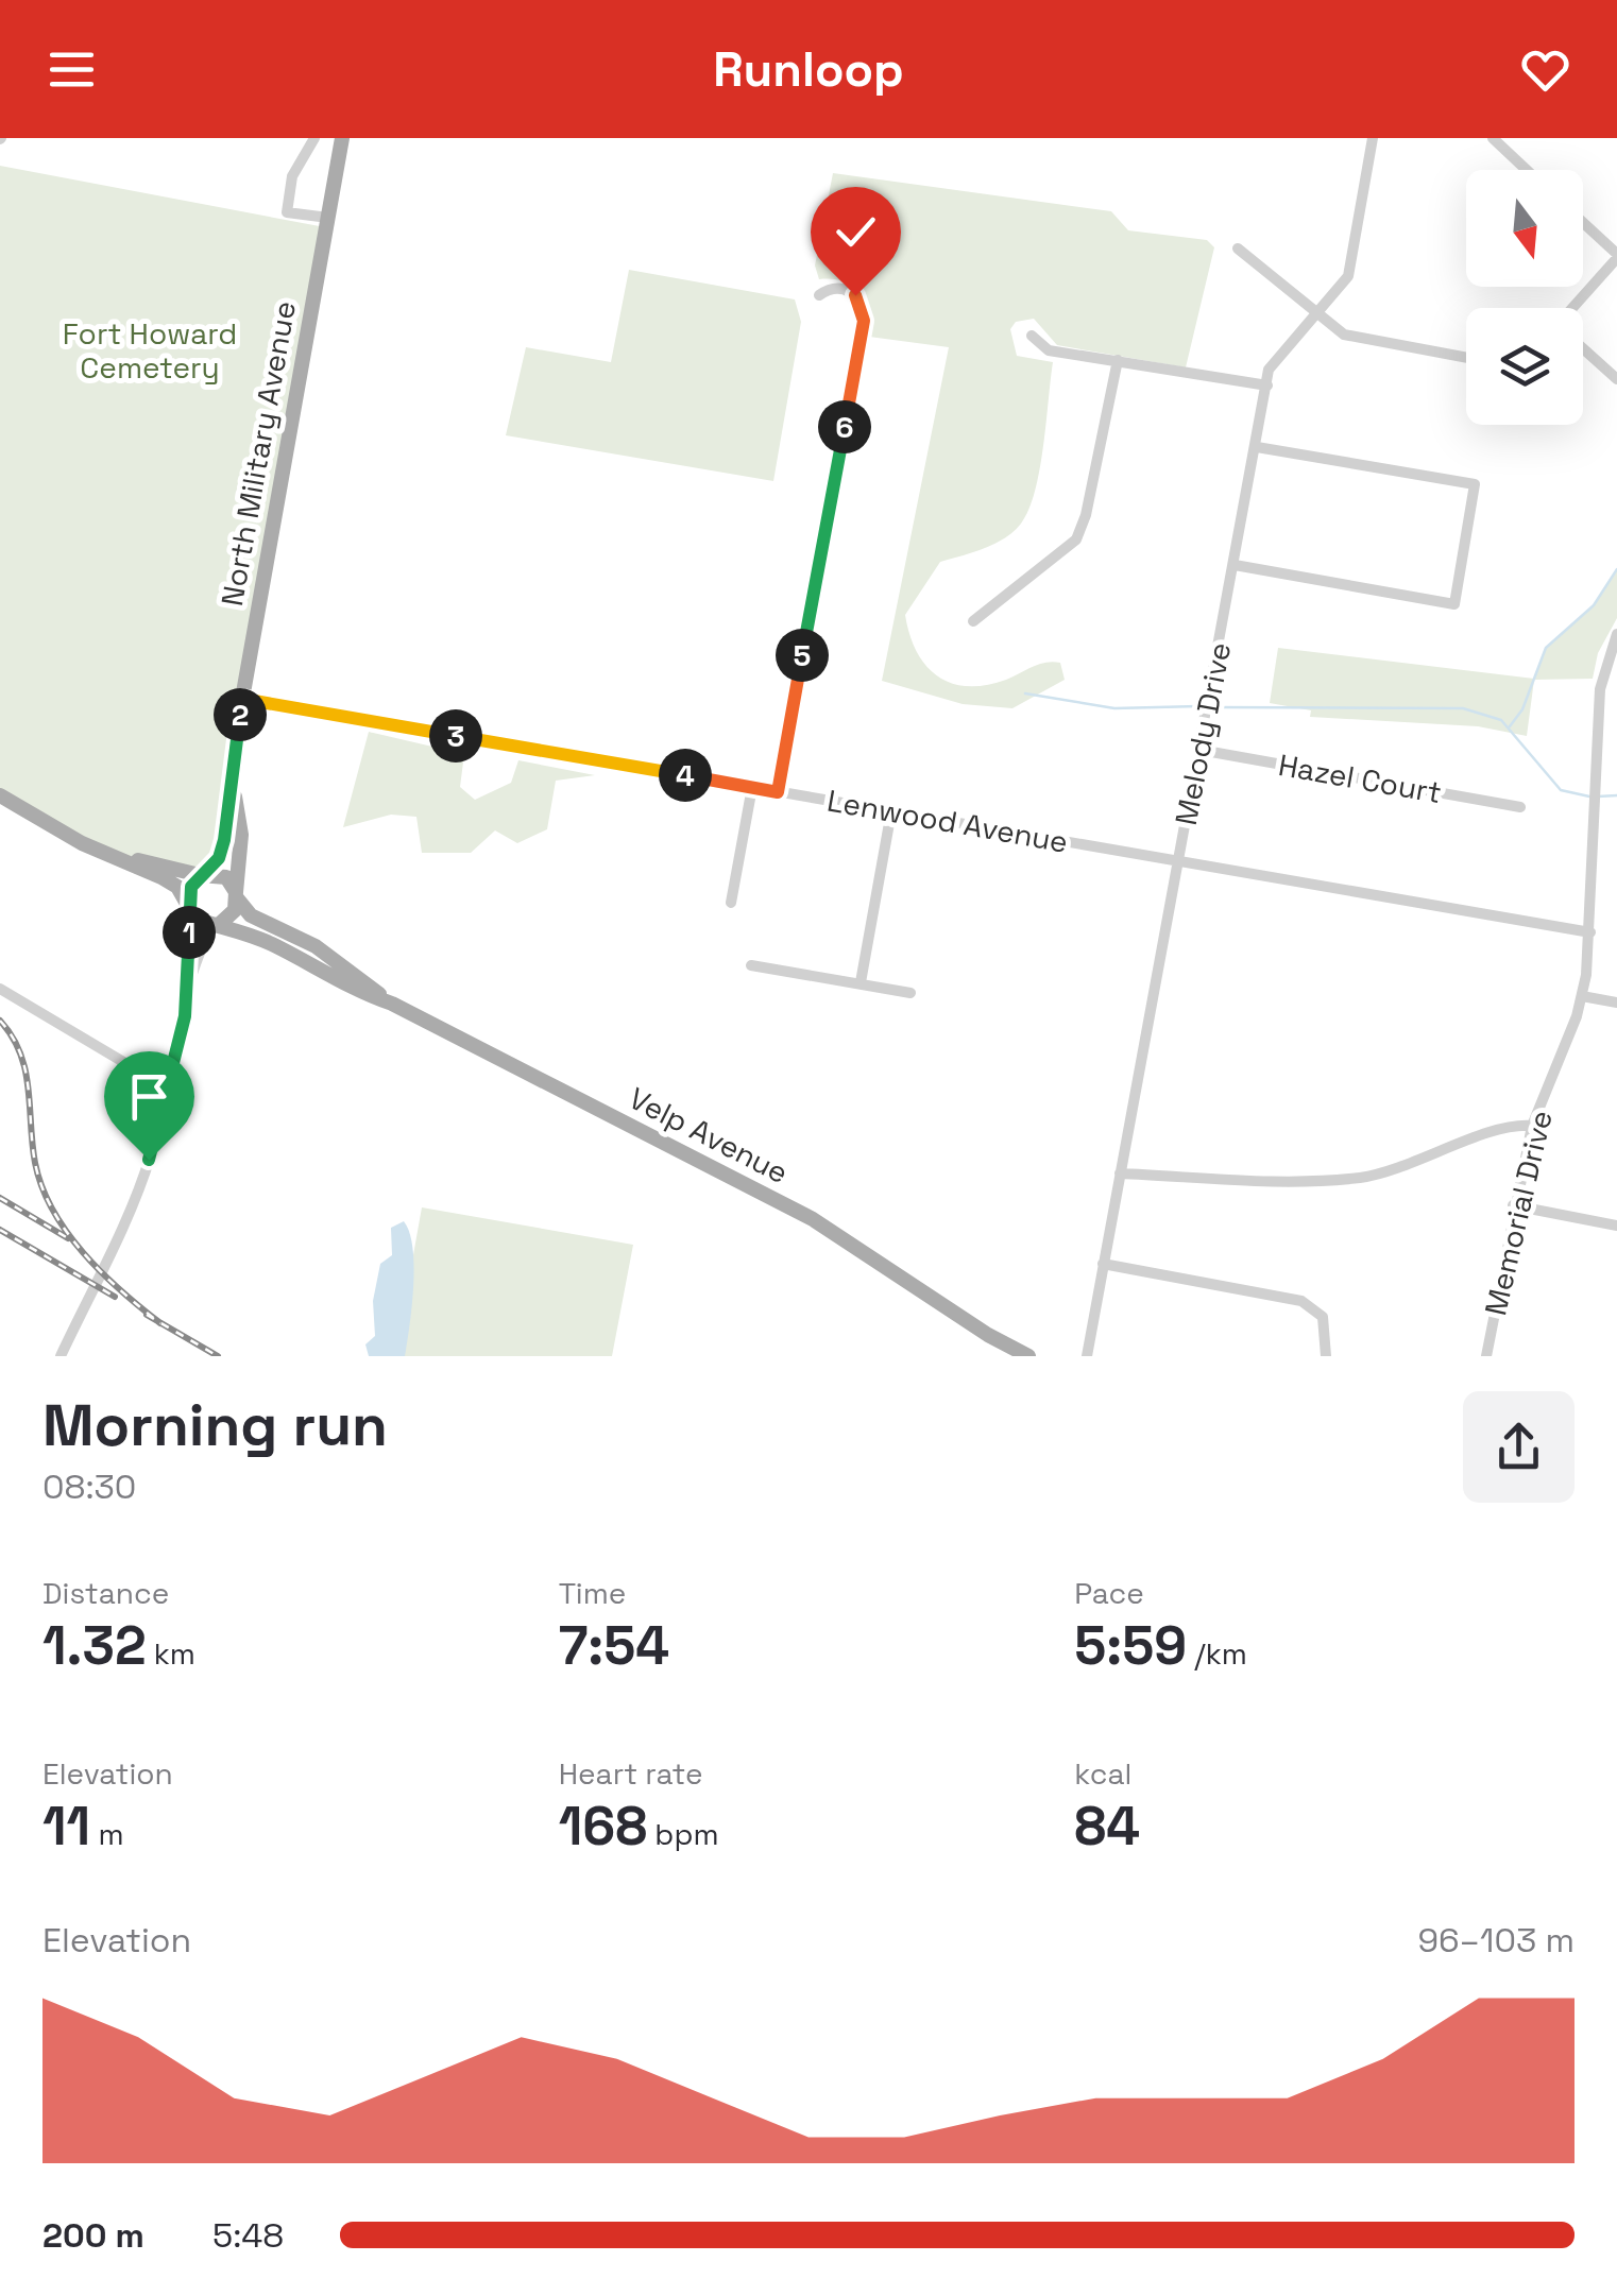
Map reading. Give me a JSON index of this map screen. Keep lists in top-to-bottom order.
{
  "streets": {
    "main road": ["North Military Avenue", "Velp Avenue"],
    "street": [
      "Melody Drive",
      "Hazel Court",
      "Lenwood Avenue",
      "Memorial Drive"
    ]
  },
  "crossings": [
    ["North Military Avenue", "Lenwood Avenue"],
    ["North Military Avenue", "Velp Avenue"],
    ["Melody Drive", "Hazel Court"],
    ["Melody Drive", "Lenwood Avenue"],
    ["Lenwood Avenue", "Memorial Drive"]
  ],
  "parks": ["Fort Howard Cemetery"],
  "north": "bottom",
  "page": {
    "header": "Runloop",
    "pins": [
      "6",
      "5",
      "2",
      "3",
      "4",
      "1"
    ],
    "heading": ["Morning run", "08:30"],
    "stats": [
      ["Distance", "1.32 km"],
      ["Time", "7:54"],
      ["Pace", "5:59 /km"],
      ["Elevation", "11 m"],
      ["Heart rate", "168 bpm"],
      ["kcal", "84"]
    ],
    "chart": ["Elevation", "96–103 m"],
    "list": [
      {
        "name": "200 m",
        "note": "5:48"
      }
    ]
  }
}
